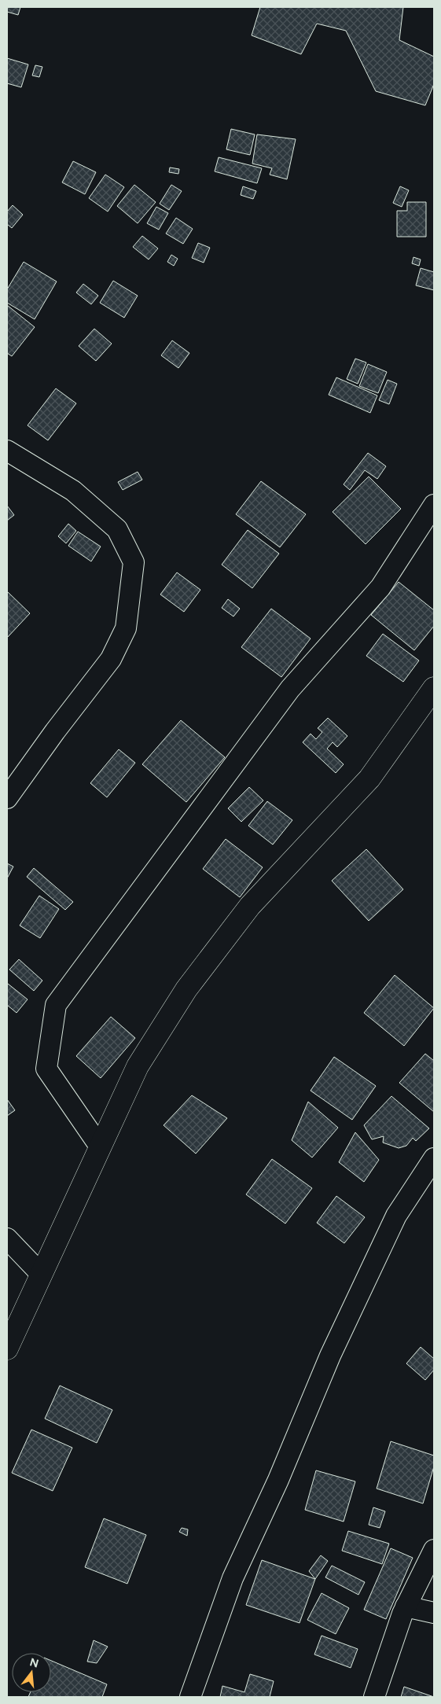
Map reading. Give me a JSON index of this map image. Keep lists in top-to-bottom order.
{
  "north": "top"
}
